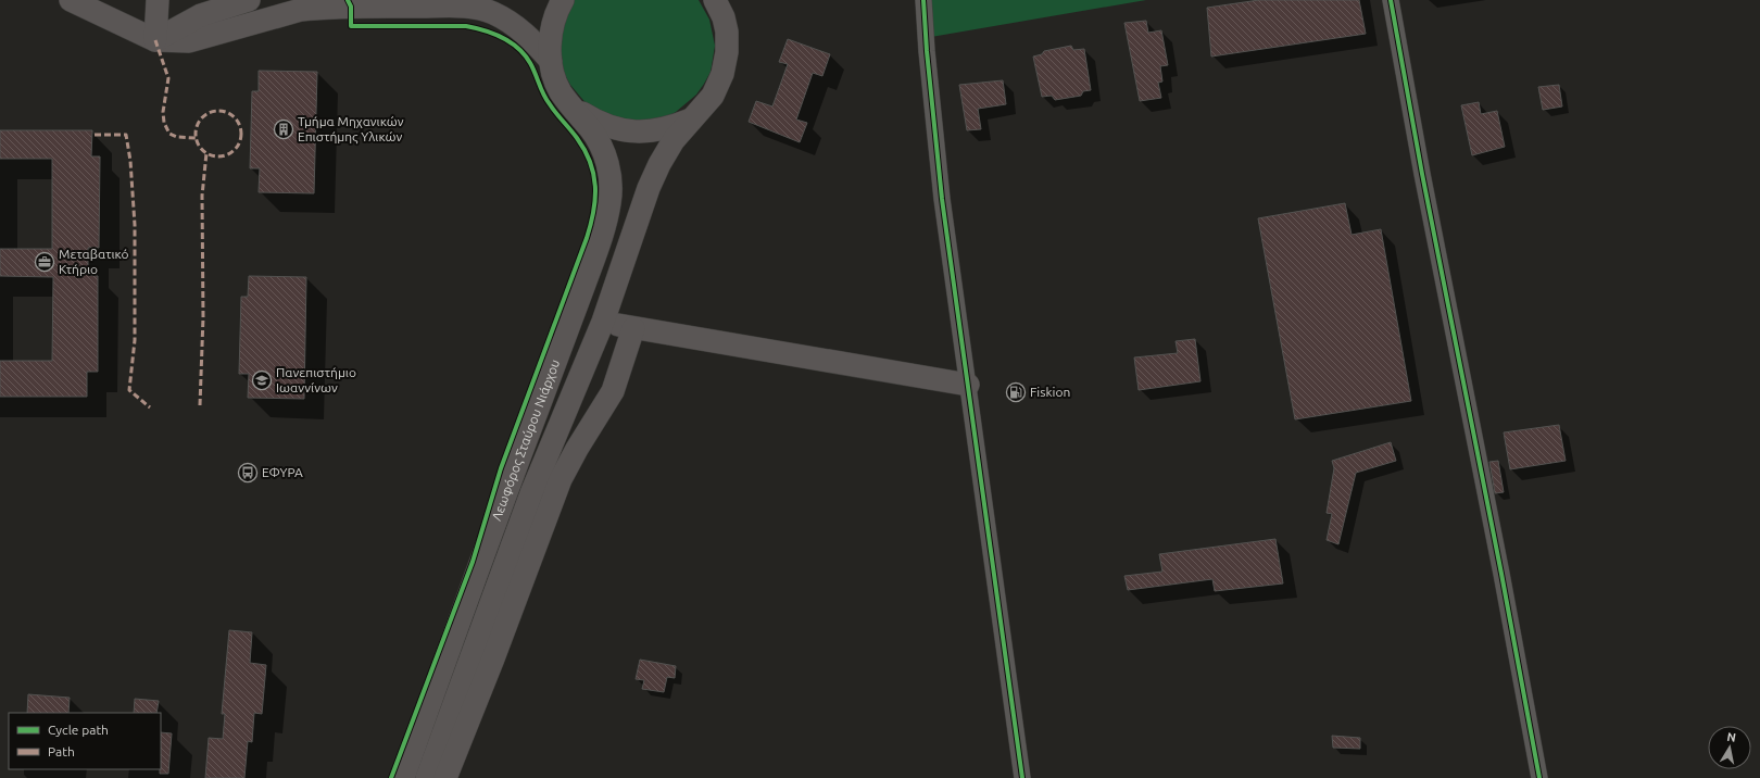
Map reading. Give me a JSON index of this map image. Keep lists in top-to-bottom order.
{
  "streets": {
    "main road": ["Λεωφόρος Σταύρου Νιάρχου"]
  },
  "places": {
    "building": ["Τμήμα Μηχανικών Επιστήμης Υλικών"],
    "office": ["Μεταβατικό Κτήριο"],
    "school or university": ["Πανεπιστήμιο Ιωαννίνων"],
    "fuel station": ["Fiskion"],
    "bus stop": ["ΕΦΥΡΑ"]
  },
  "legend": ["Cycle path", "Path"],
  "north": "top"
}
